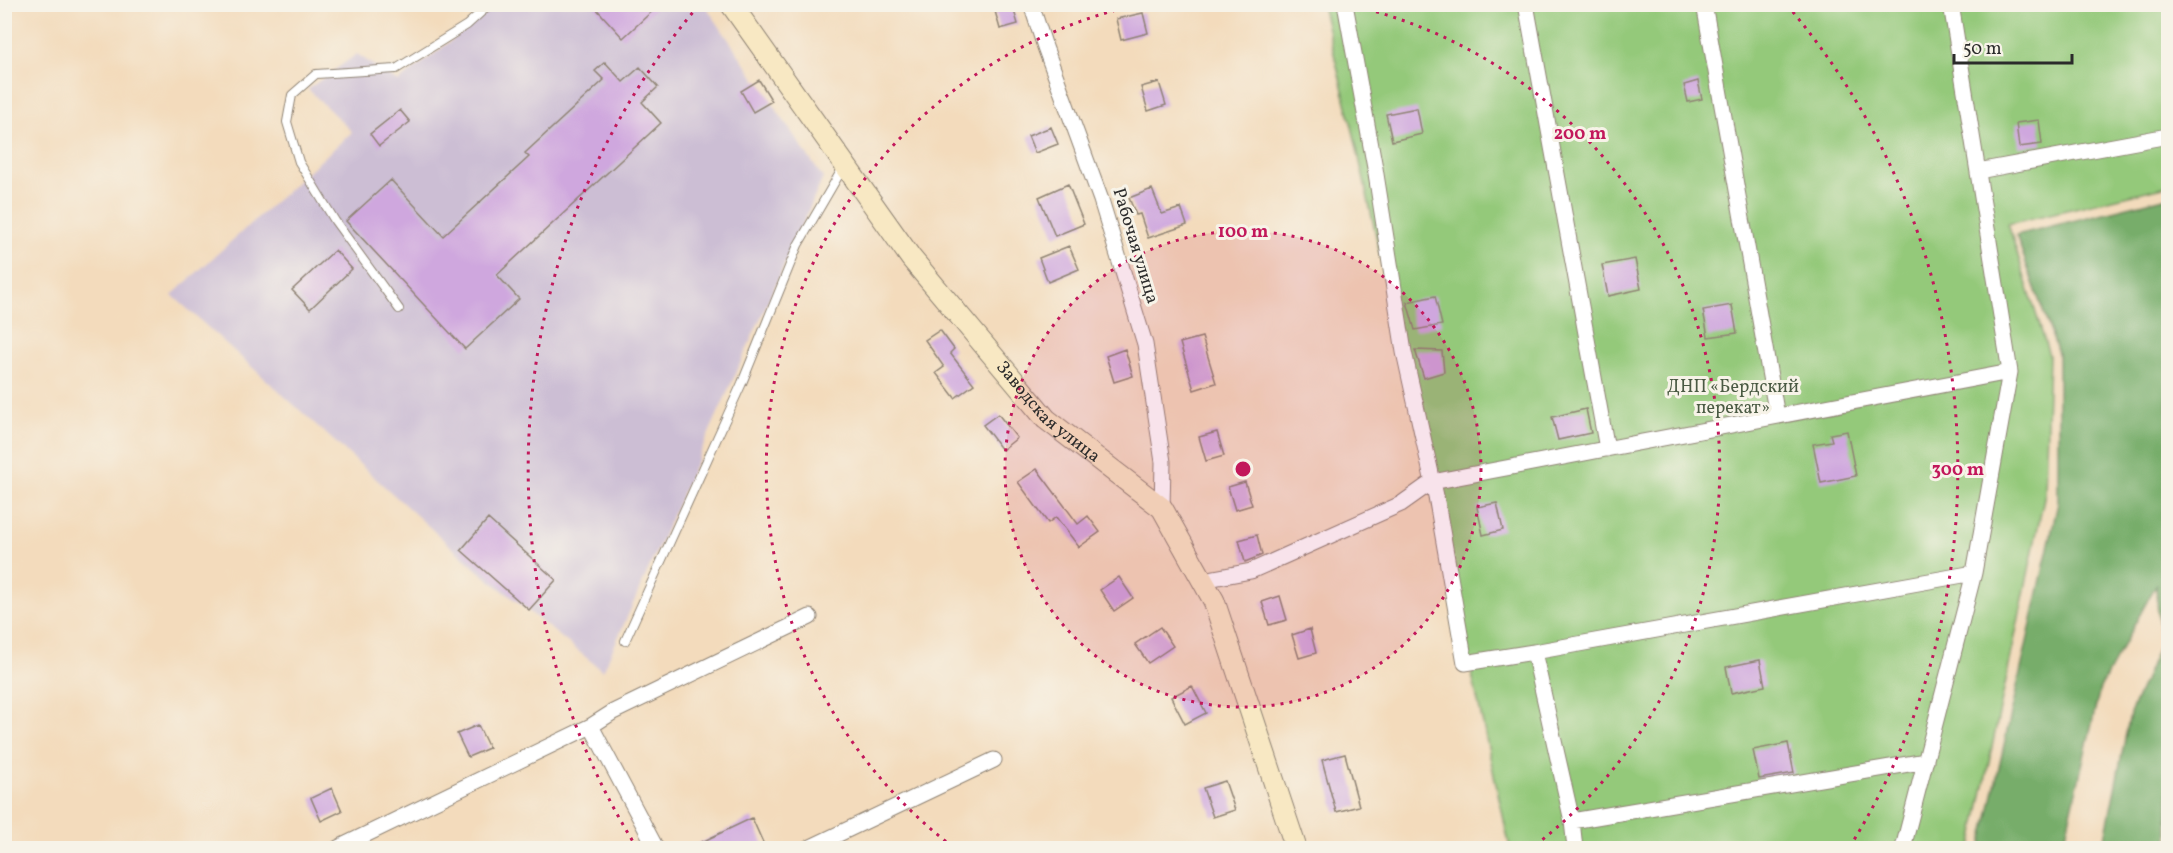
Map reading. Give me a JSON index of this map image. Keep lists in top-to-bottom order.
{
  "streets": {
    "street": ["Рабочая улица", "Заводская улица"]
  },
  "crossings": [
    ["Рабочая улица", "Заводская улица"]
  ],
  "parks": ["ДНП «Бердский перекат»"],
  "scale_bar": "50 m",
  "rings": ["200 m", "100 m", "300 m"]
}
